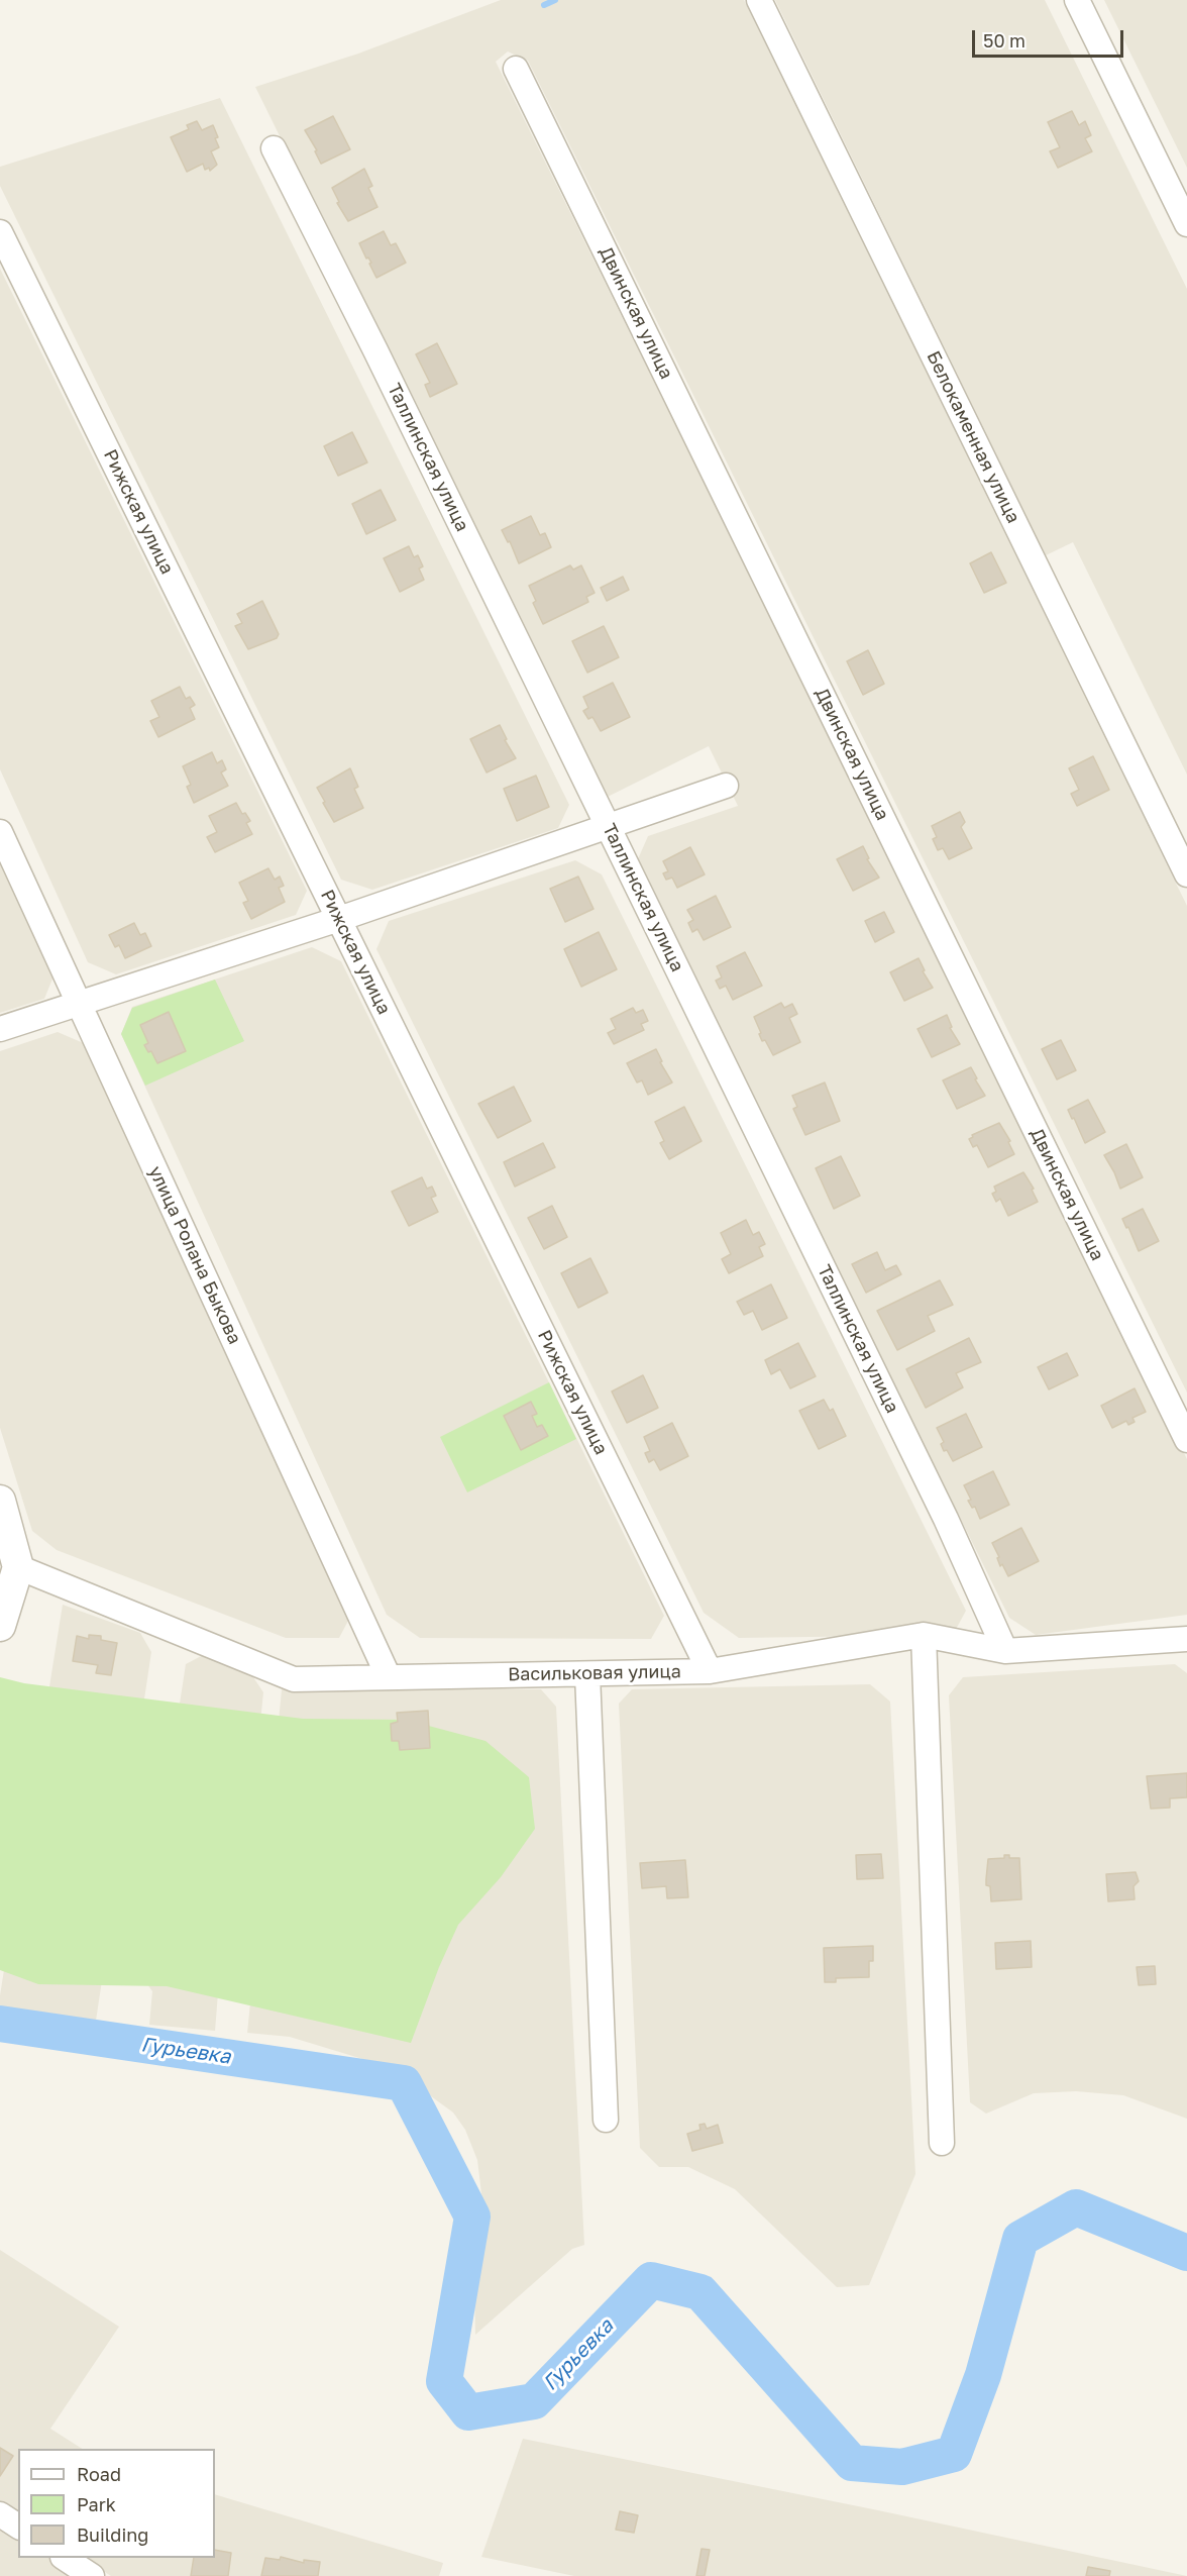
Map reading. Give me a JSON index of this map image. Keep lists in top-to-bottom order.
{
  "streets": {
    "street": [
      "Двинская улица",
      "Белокаменная улица",
      "Таллинская улица",
      "Рижская улица",
      "улица Ролана Быкова",
      "Васильковая улица"
    ]
  },
  "crossings": [
    ["Таллинская улица", "Васильковая улица"],
    ["Рижская улица", "Васильковая улица"],
    ["улица Ролана Быкова", "Васильковая улица"]
  ],
  "water": ["Гурьевка"],
  "legend": ["Road", "Park", "Building"],
  "scale_bar": "50 m"
}
